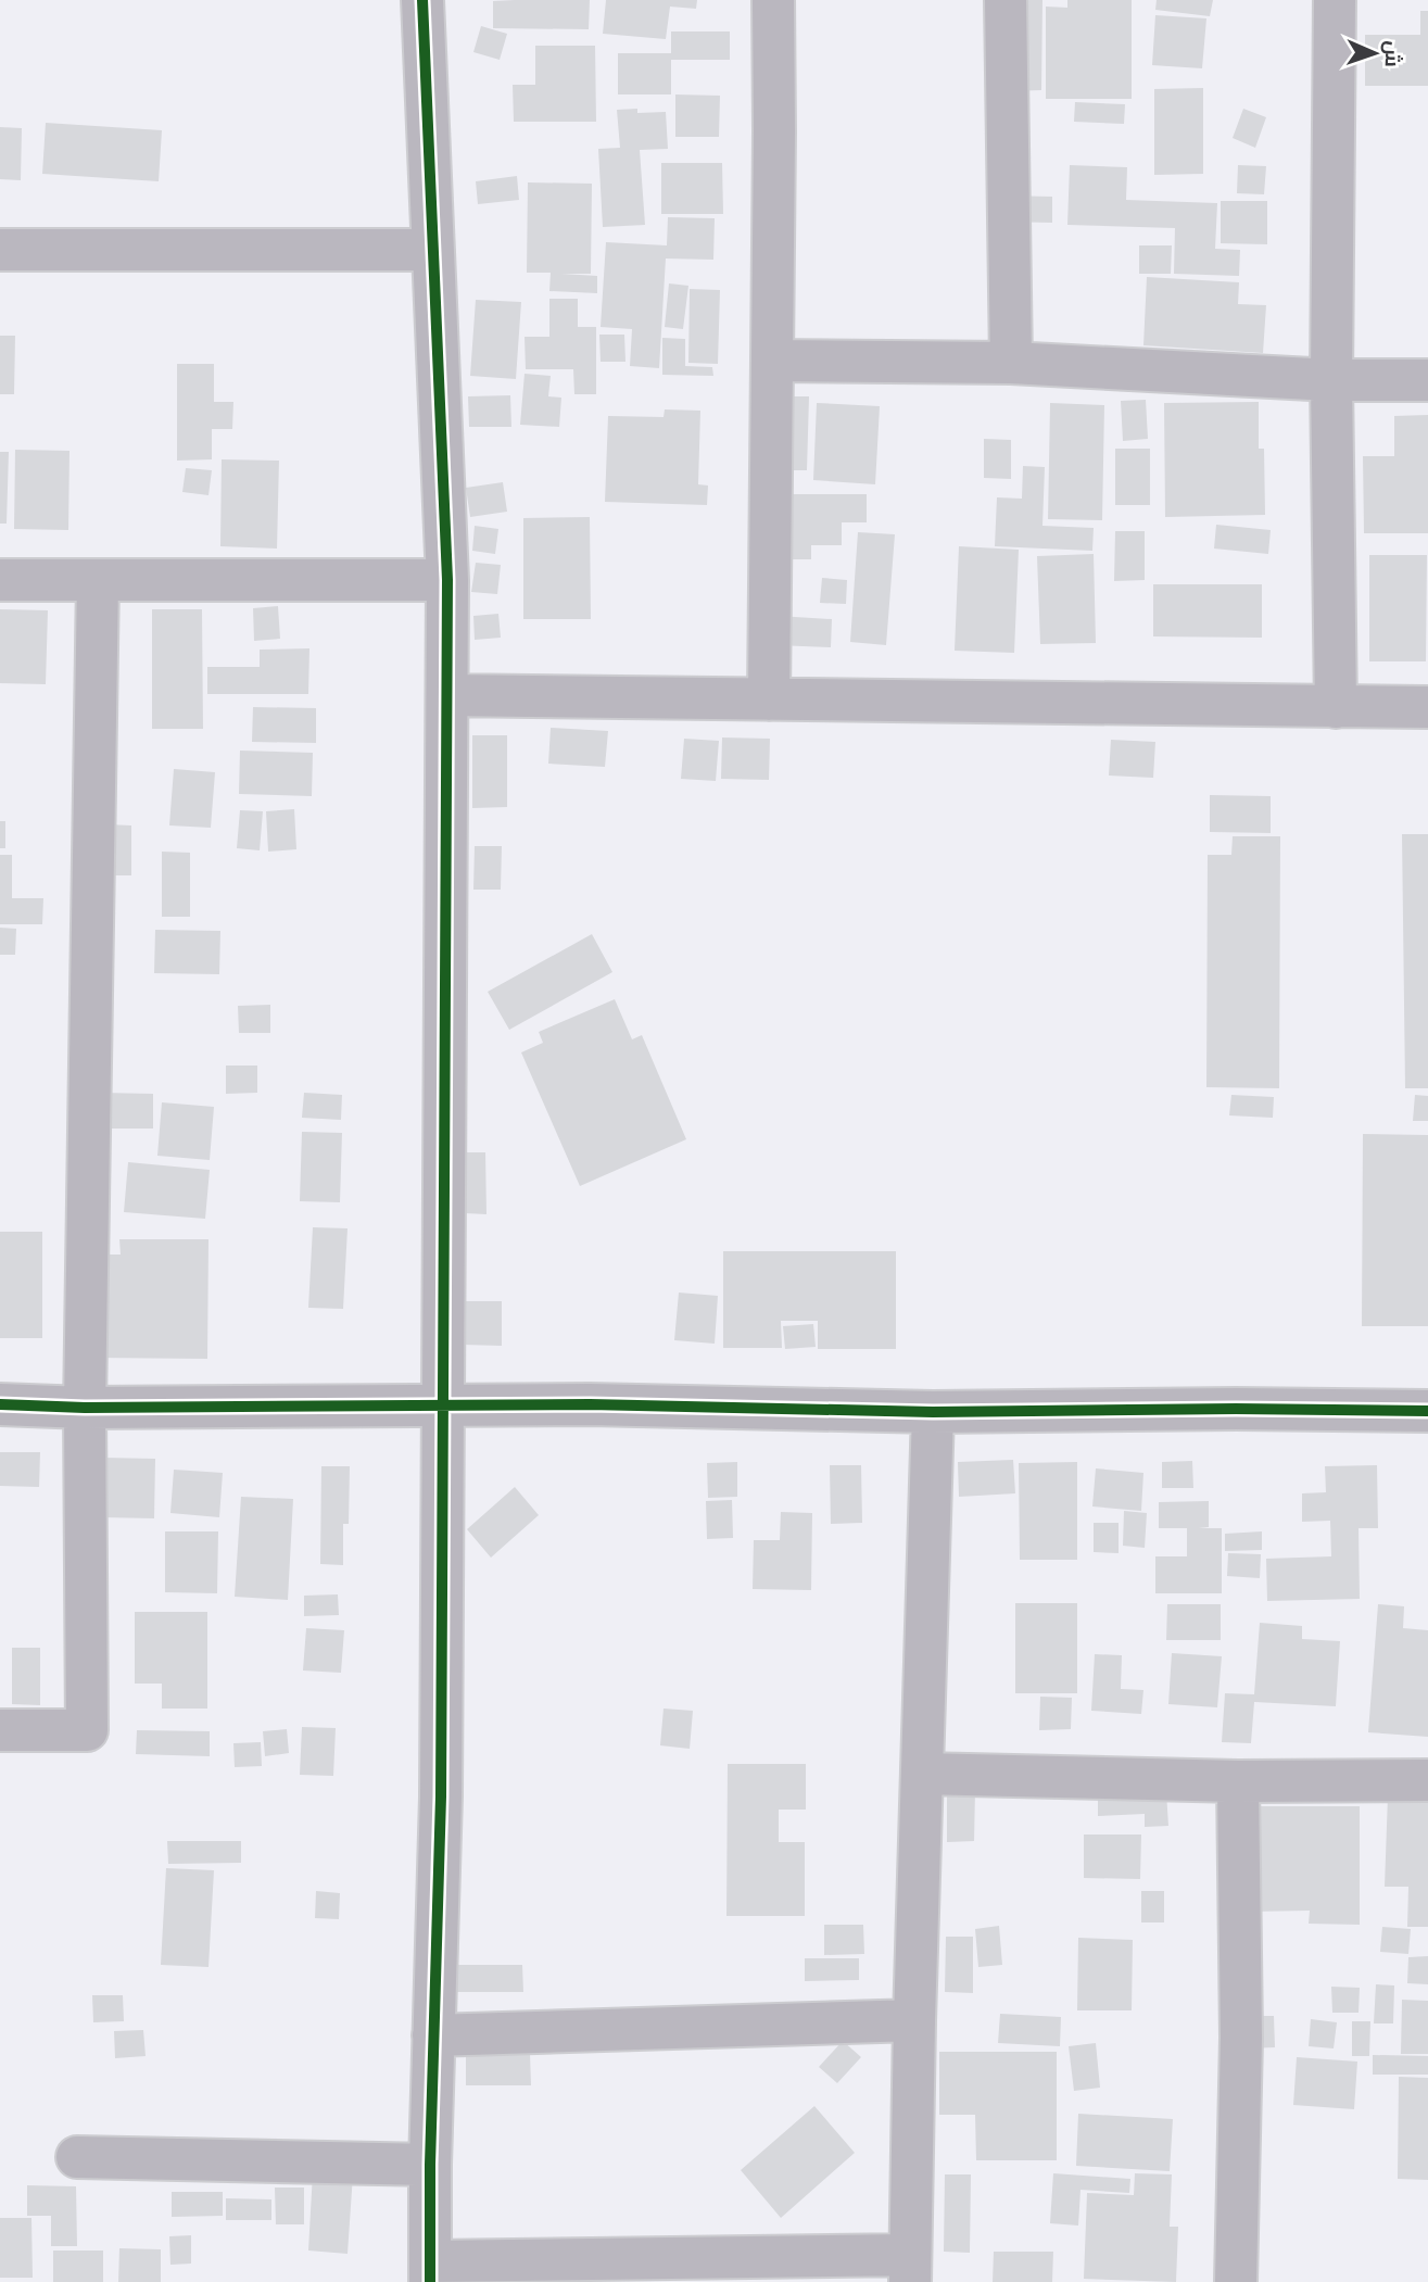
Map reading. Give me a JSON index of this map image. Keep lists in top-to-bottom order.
{
  "north": "right"
}
